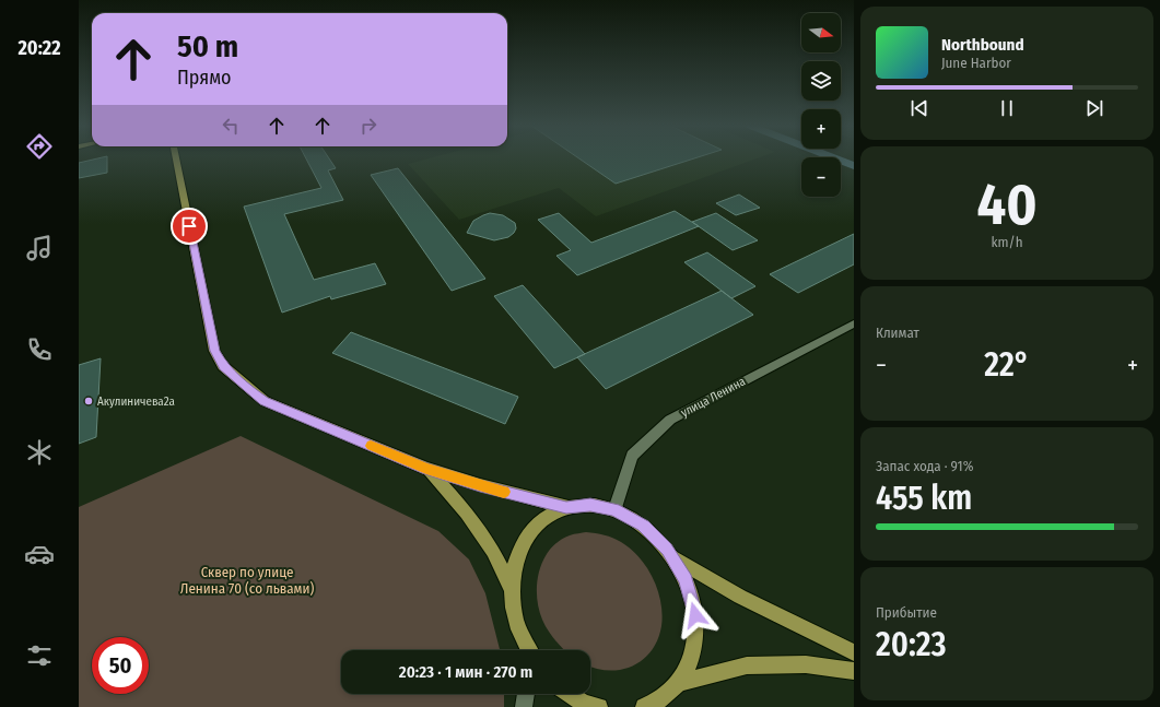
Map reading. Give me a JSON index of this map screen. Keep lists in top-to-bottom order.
{
  "streets": {
    "street": ["улица Ленина"]
  },
  "parks": ["Сквер по улице Ленина 70 (со львами)"],
  "places": ["Акулиничева2а"],
  "north": "right",
  "page": {
    "tabs": "20:22",
    "map_buttons": ["+", "−"],
    "turn": ["50 m", "Прямо"],
    "song": ["Northbound", "June Harbor"],
    "tile": [
      ["40", "km/h"],
      "Климат",
      ["Запас хода · 91%", "455 km"],
      ["Прибытие", "20:23"]
    ],
    "heat": ["−", "22°", "+"],
    "limit": "50",
    "trip": "20:23 · 1 мин · 270 m"
  }
}
